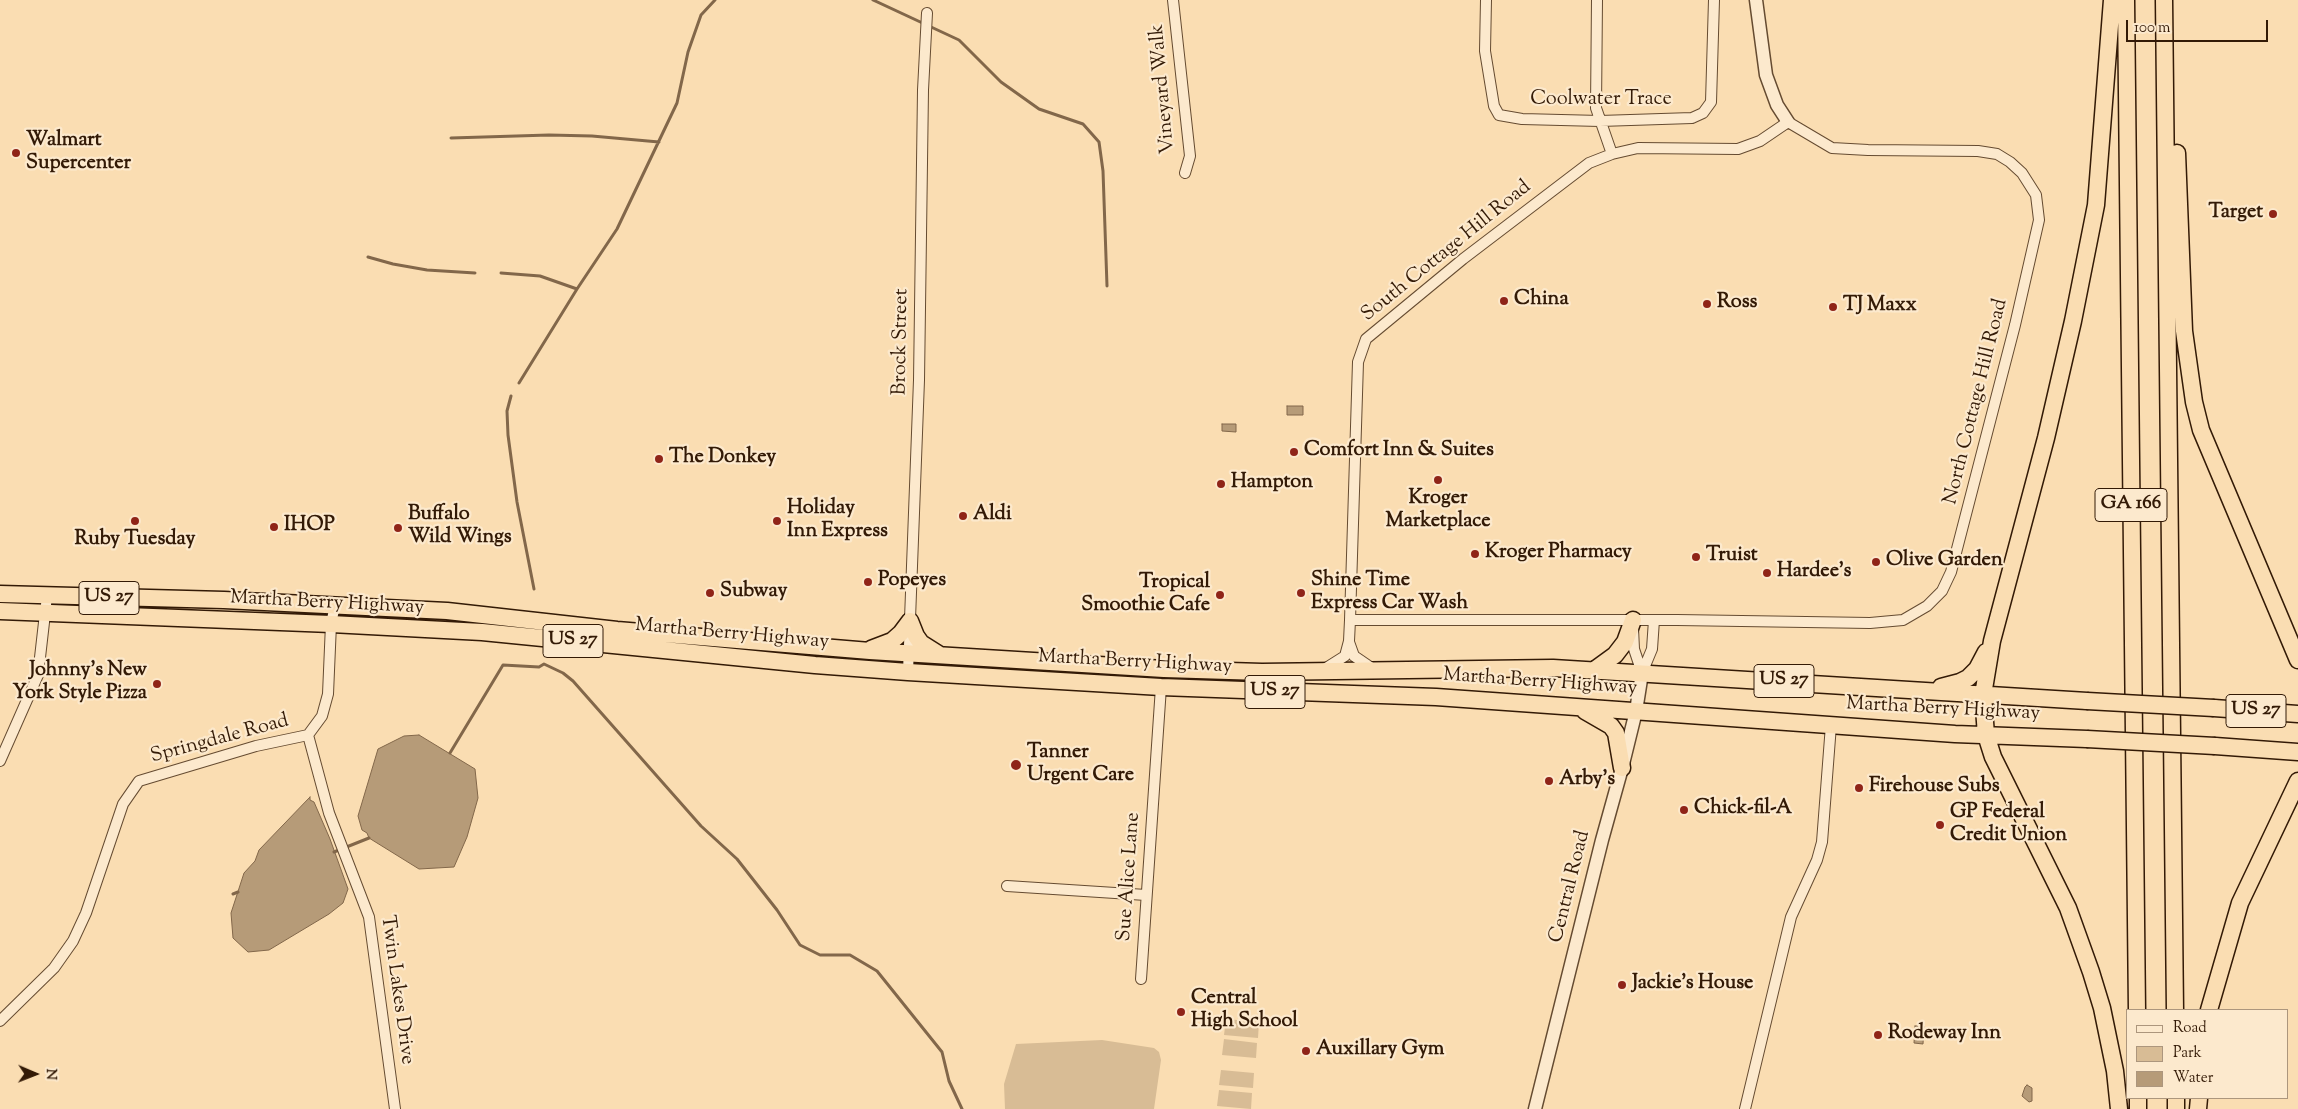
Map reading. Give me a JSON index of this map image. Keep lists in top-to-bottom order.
{
  "streets": {
    "highway": ["GA 166", "US 27", "Martha Berry Highway"],
    "street": [
      "Vineyard Walk",
      "Coolwater Trace",
      "South Cottage Hill Road",
      "Brock Street",
      "North Cottage Hill Road",
      "Springdale Road",
      "Sue Alice Lane",
      "Central Road",
      "Twin Lakes Drive"
    ]
  },
  "crossings": [
    ["South Cottage Hill Road", "North Cottage Hill Road"],
    ["Brock Street", "Martha Berry Highway"],
    ["North Cottage Hill Road", "Central Road"],
    ["Martha Berry Highway", "Springdale Road"],
    ["Martha Berry Highway", "Sue Alice Lane"],
    ["Martha Berry Highway", "Central Road"],
    ["Springdale Road", "Twin Lakes Drive"]
  ],
  "places": [
    "Walmart Supercenter",
    "Target",
    "China",
    "Ross",
    "TJ Maxx",
    "Comfort Inn & Suites",
    "The Donkey",
    "Kroger Marketplace",
    "Hampton",
    "Aldi",
    "Ruby Tuesday",
    "Holiday Inn Express",
    "IHOP",
    "Buffalo Wild Wings",
    "Kroger Pharmacy",
    "Truist",
    "Olive Garden",
    "Hardee's",
    "Popeyes",
    "Subway",
    "Shine Time Express Car Wash",
    "Tropical Smoothie Cafe",
    "Johnny's New York Style Pizza",
    "Tanner Urgent Care",
    "Arby's",
    "Firehouse Subs",
    "Chick-fil-A",
    "GP Federal Credit Union",
    "Jackie's House",
    "Central High School",
    "Rodeway Inn",
    "Auxillary Gym"
  ],
  "legend": ["Road", "Park", "Water"],
  "scale_bar": "100 m",
  "north": "right"
}
